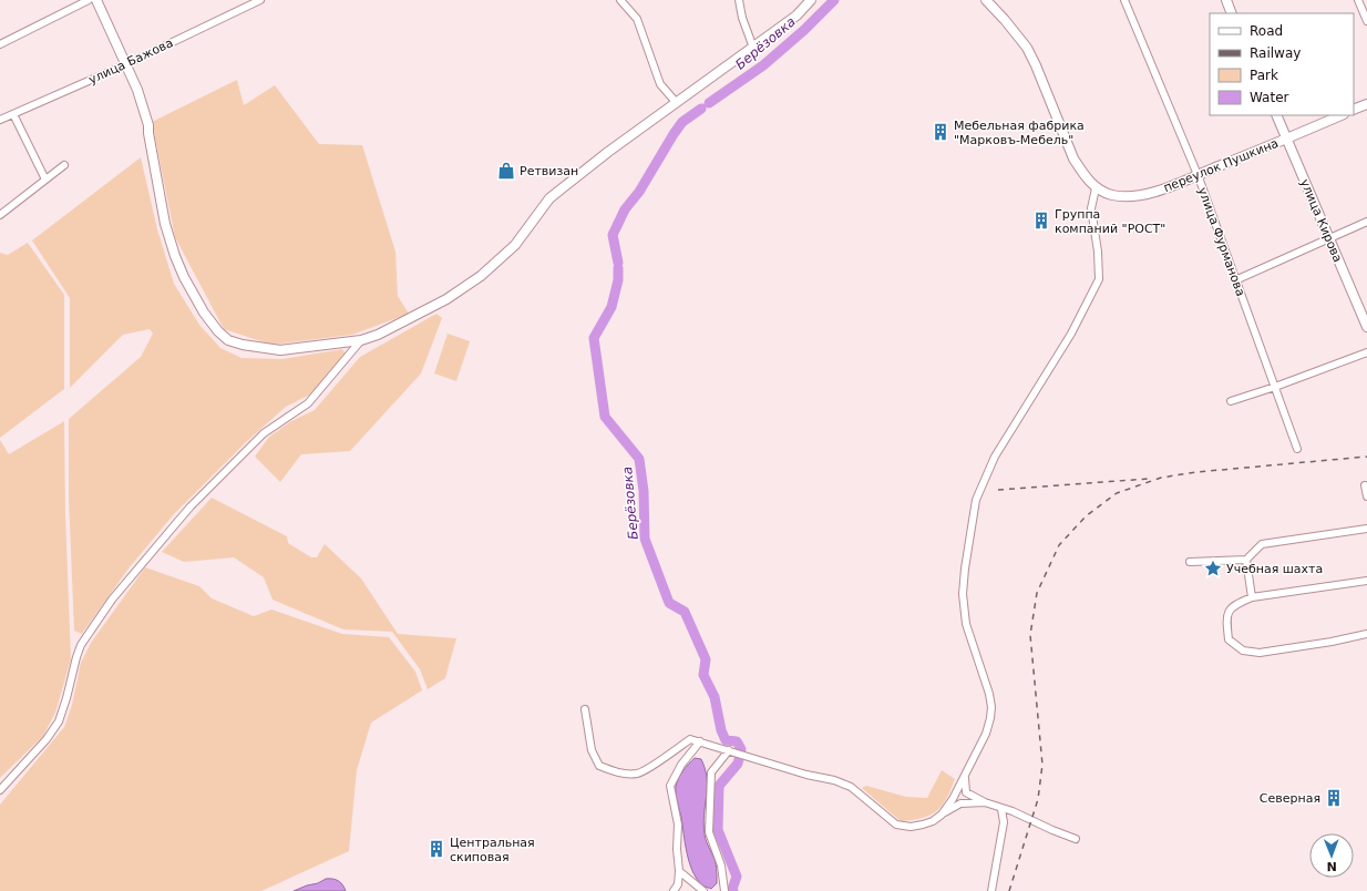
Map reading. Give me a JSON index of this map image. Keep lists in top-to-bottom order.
{
  "streets": {
    "street": [
      "улица Бажова",
      "переулок Пушкина",
      "улица Кирова",
      "улица Фурманова"
    ]
  },
  "crossings": [
    ["переулок Пушкина", "улица Кирова"],
    ["переулок Пушкина", "улица Фурманова"]
  ],
  "water": ["Берёзовка"],
  "places": {
    "building": [
      "Мебельная фабрика \"Марковъ-Мебель\"",
      "Группа компаний \"РОСТ\"",
      "Северная",
      "Центральная скиповая"
    ],
    "shop": ["Ретвизан"],
    "place": ["Учебная шахта"]
  },
  "legend": [
    "Road",
    "Railway",
    "Park",
    "Water"
  ],
  "north": "bottom"
}
